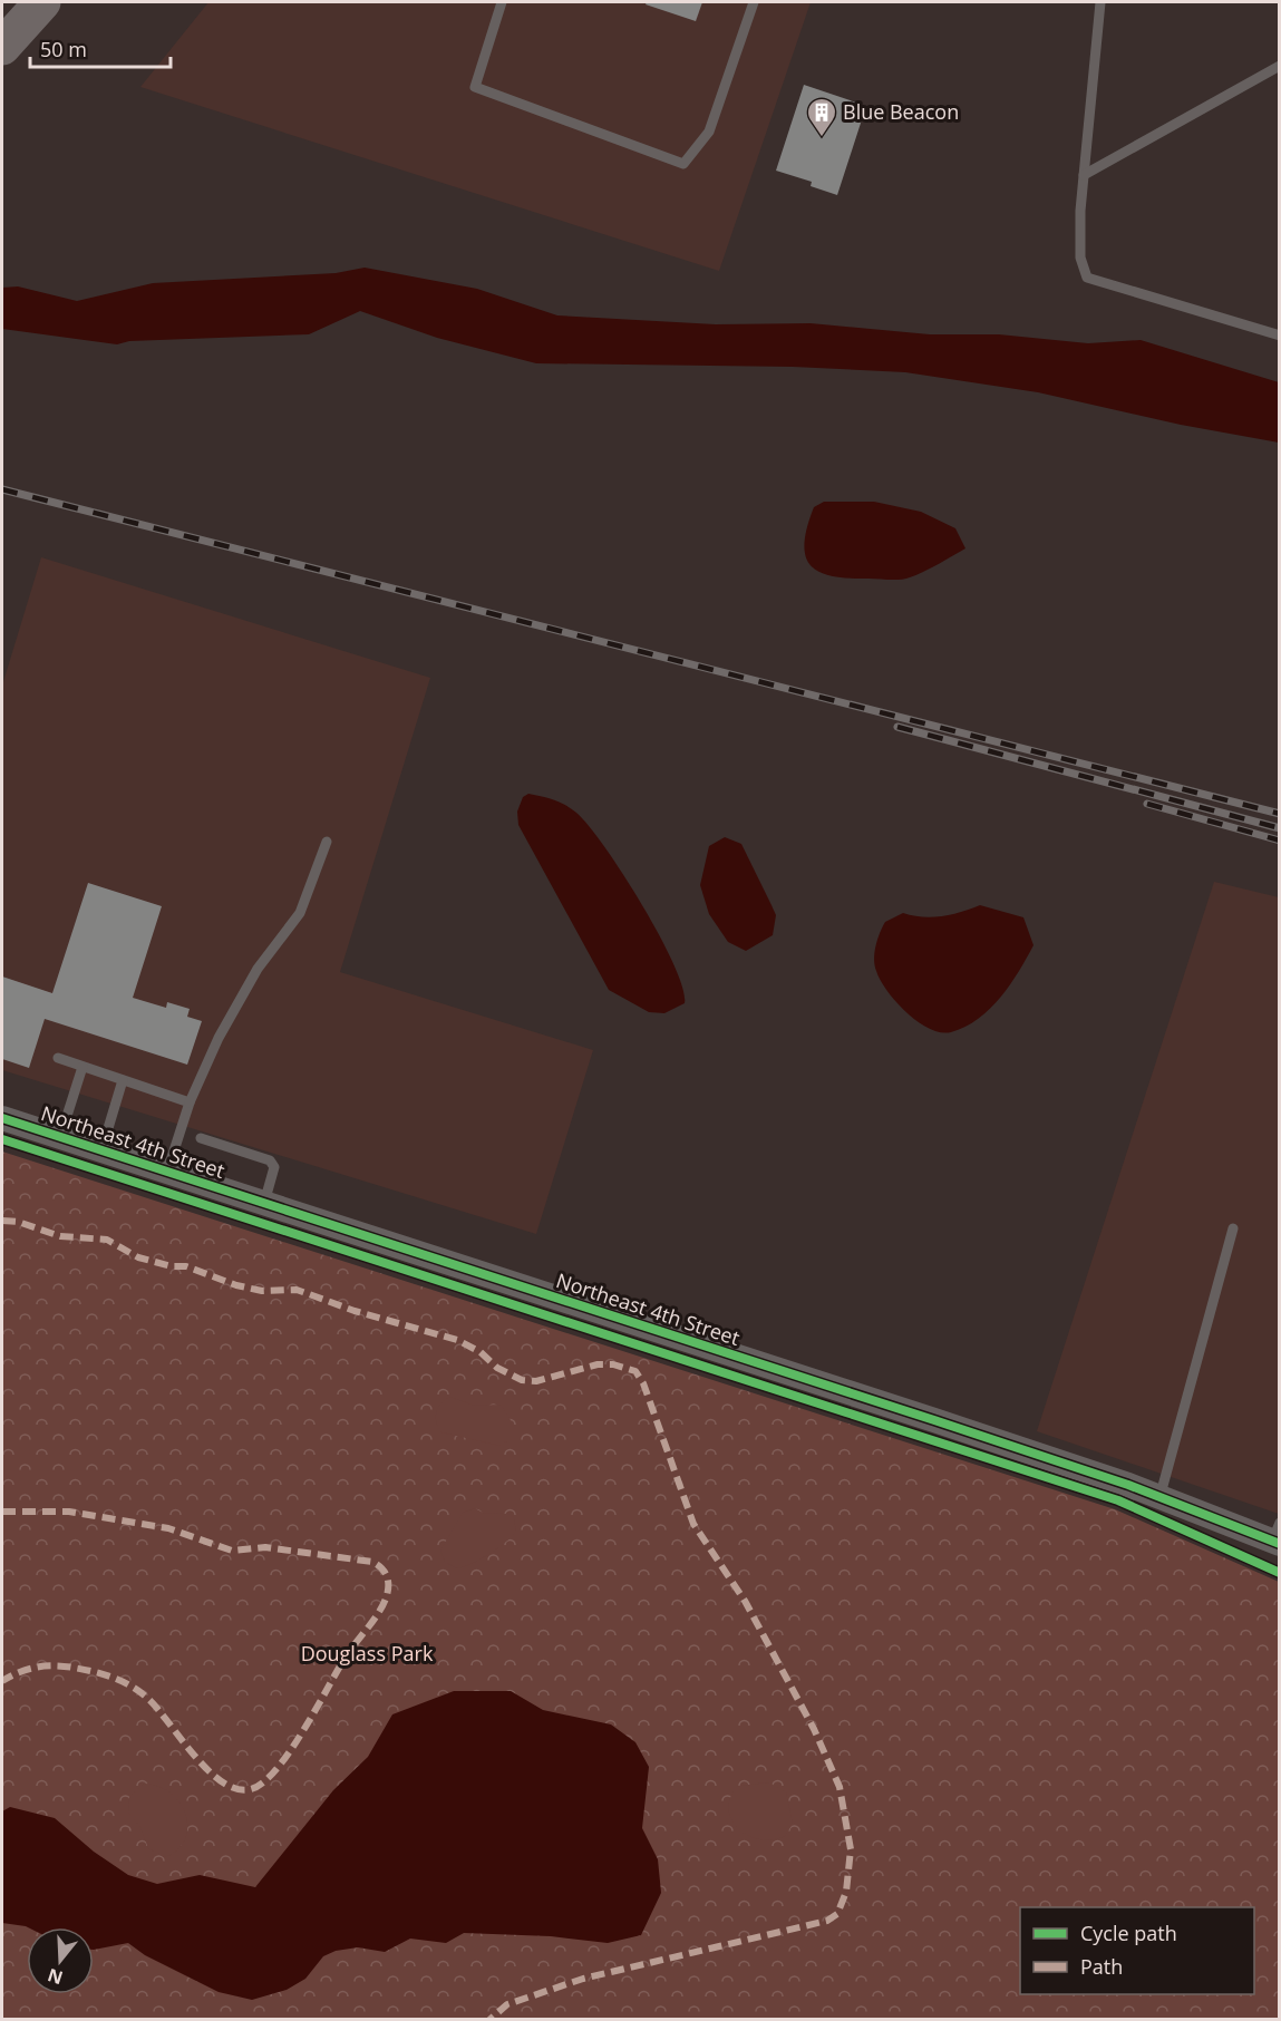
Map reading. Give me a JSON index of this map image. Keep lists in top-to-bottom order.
{
  "streets": {
    "street": ["Northeast 4th Street"]
  },
  "parks": ["Douglass Park"],
  "places": {
    "building": ["Blue Beacon"]
  },
  "legend": ["Cycle path", "Path"],
  "scale_bar": "50 m",
  "north": "bottom"
}
